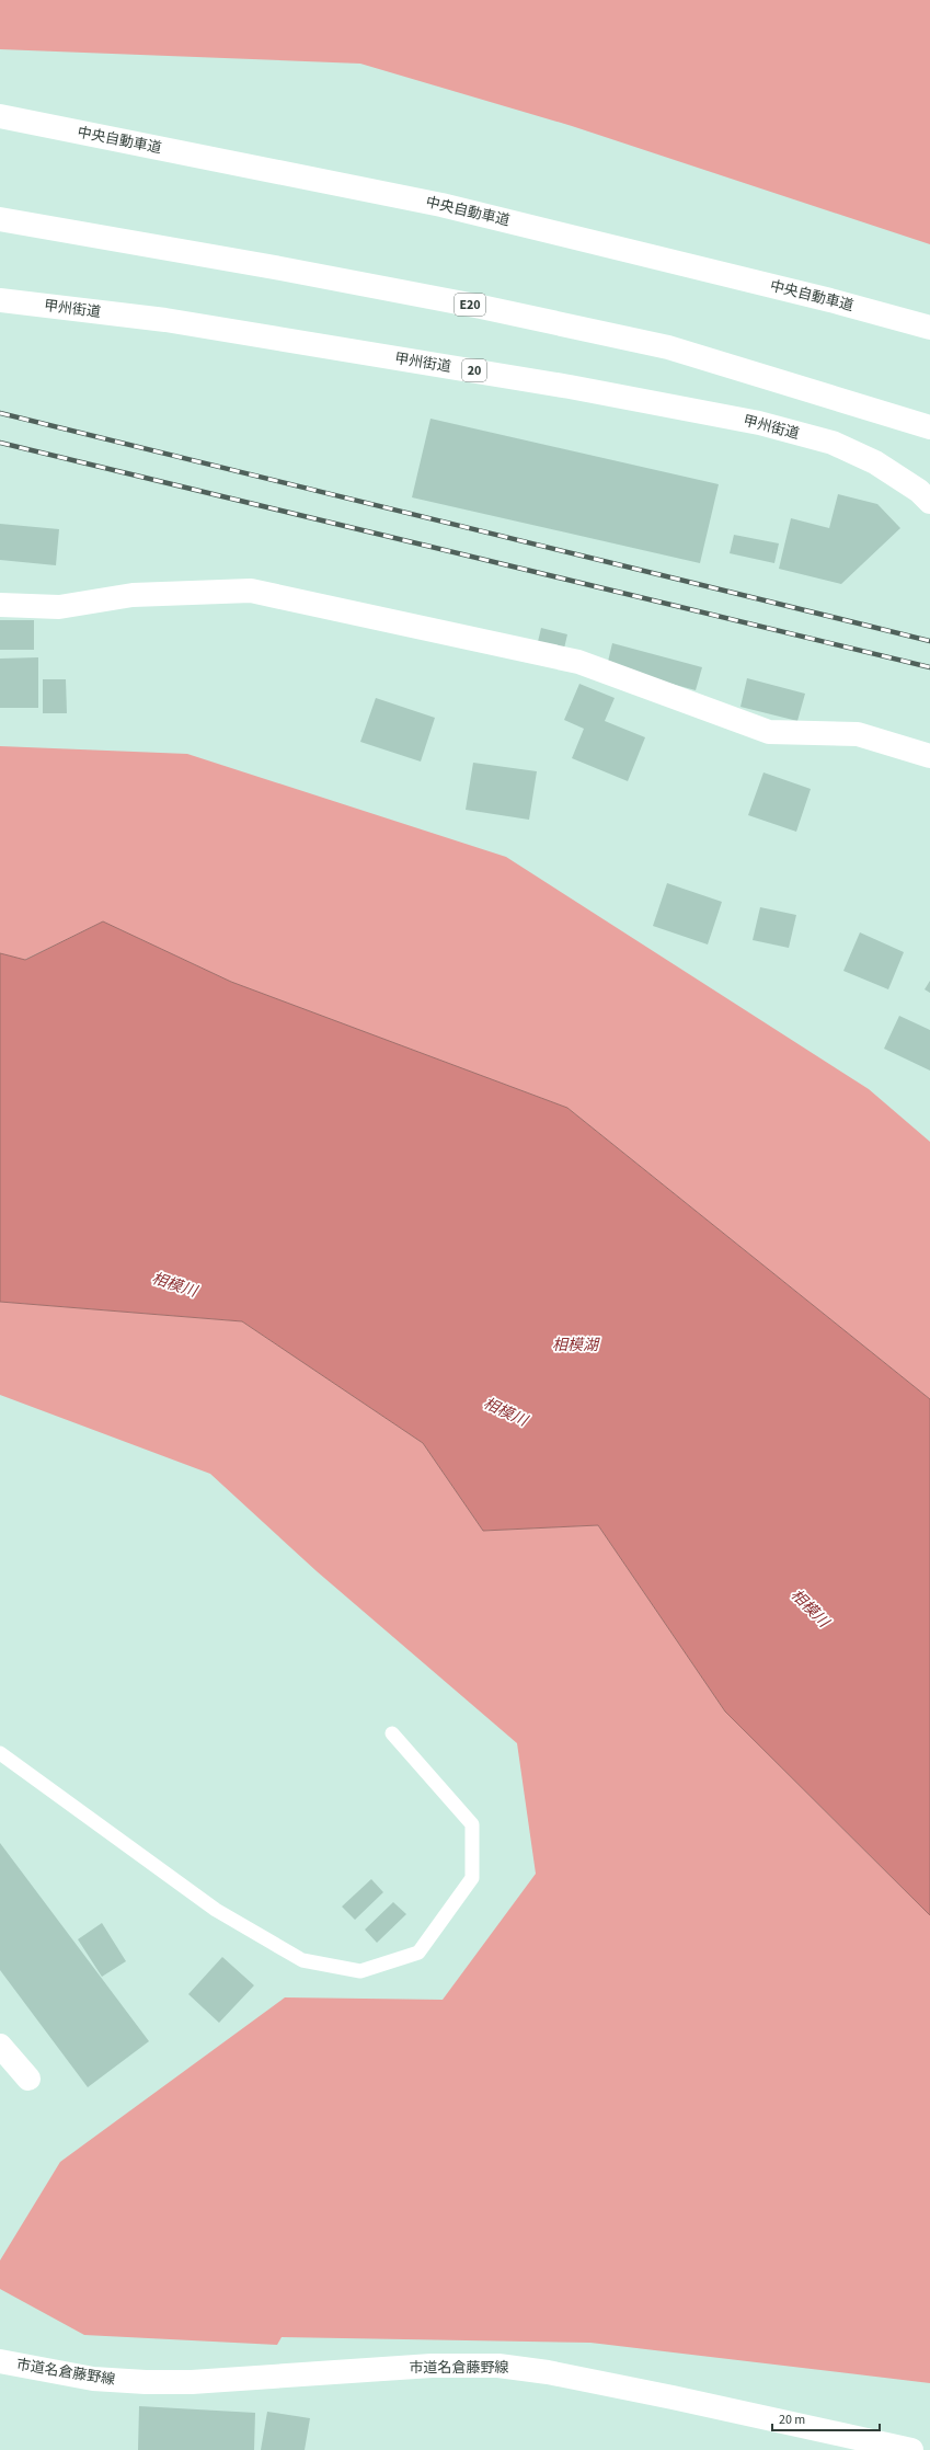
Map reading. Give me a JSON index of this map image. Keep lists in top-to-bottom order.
{
  "streets": {
    "main road": [
      "中央自動車道",
      "E20",
      "甲州街道",
      "20",
      "市道名倉藤野線"
    ]
  },
  "water": ["相模川", "相模湖"],
  "scale_bar": "20 m"
}
